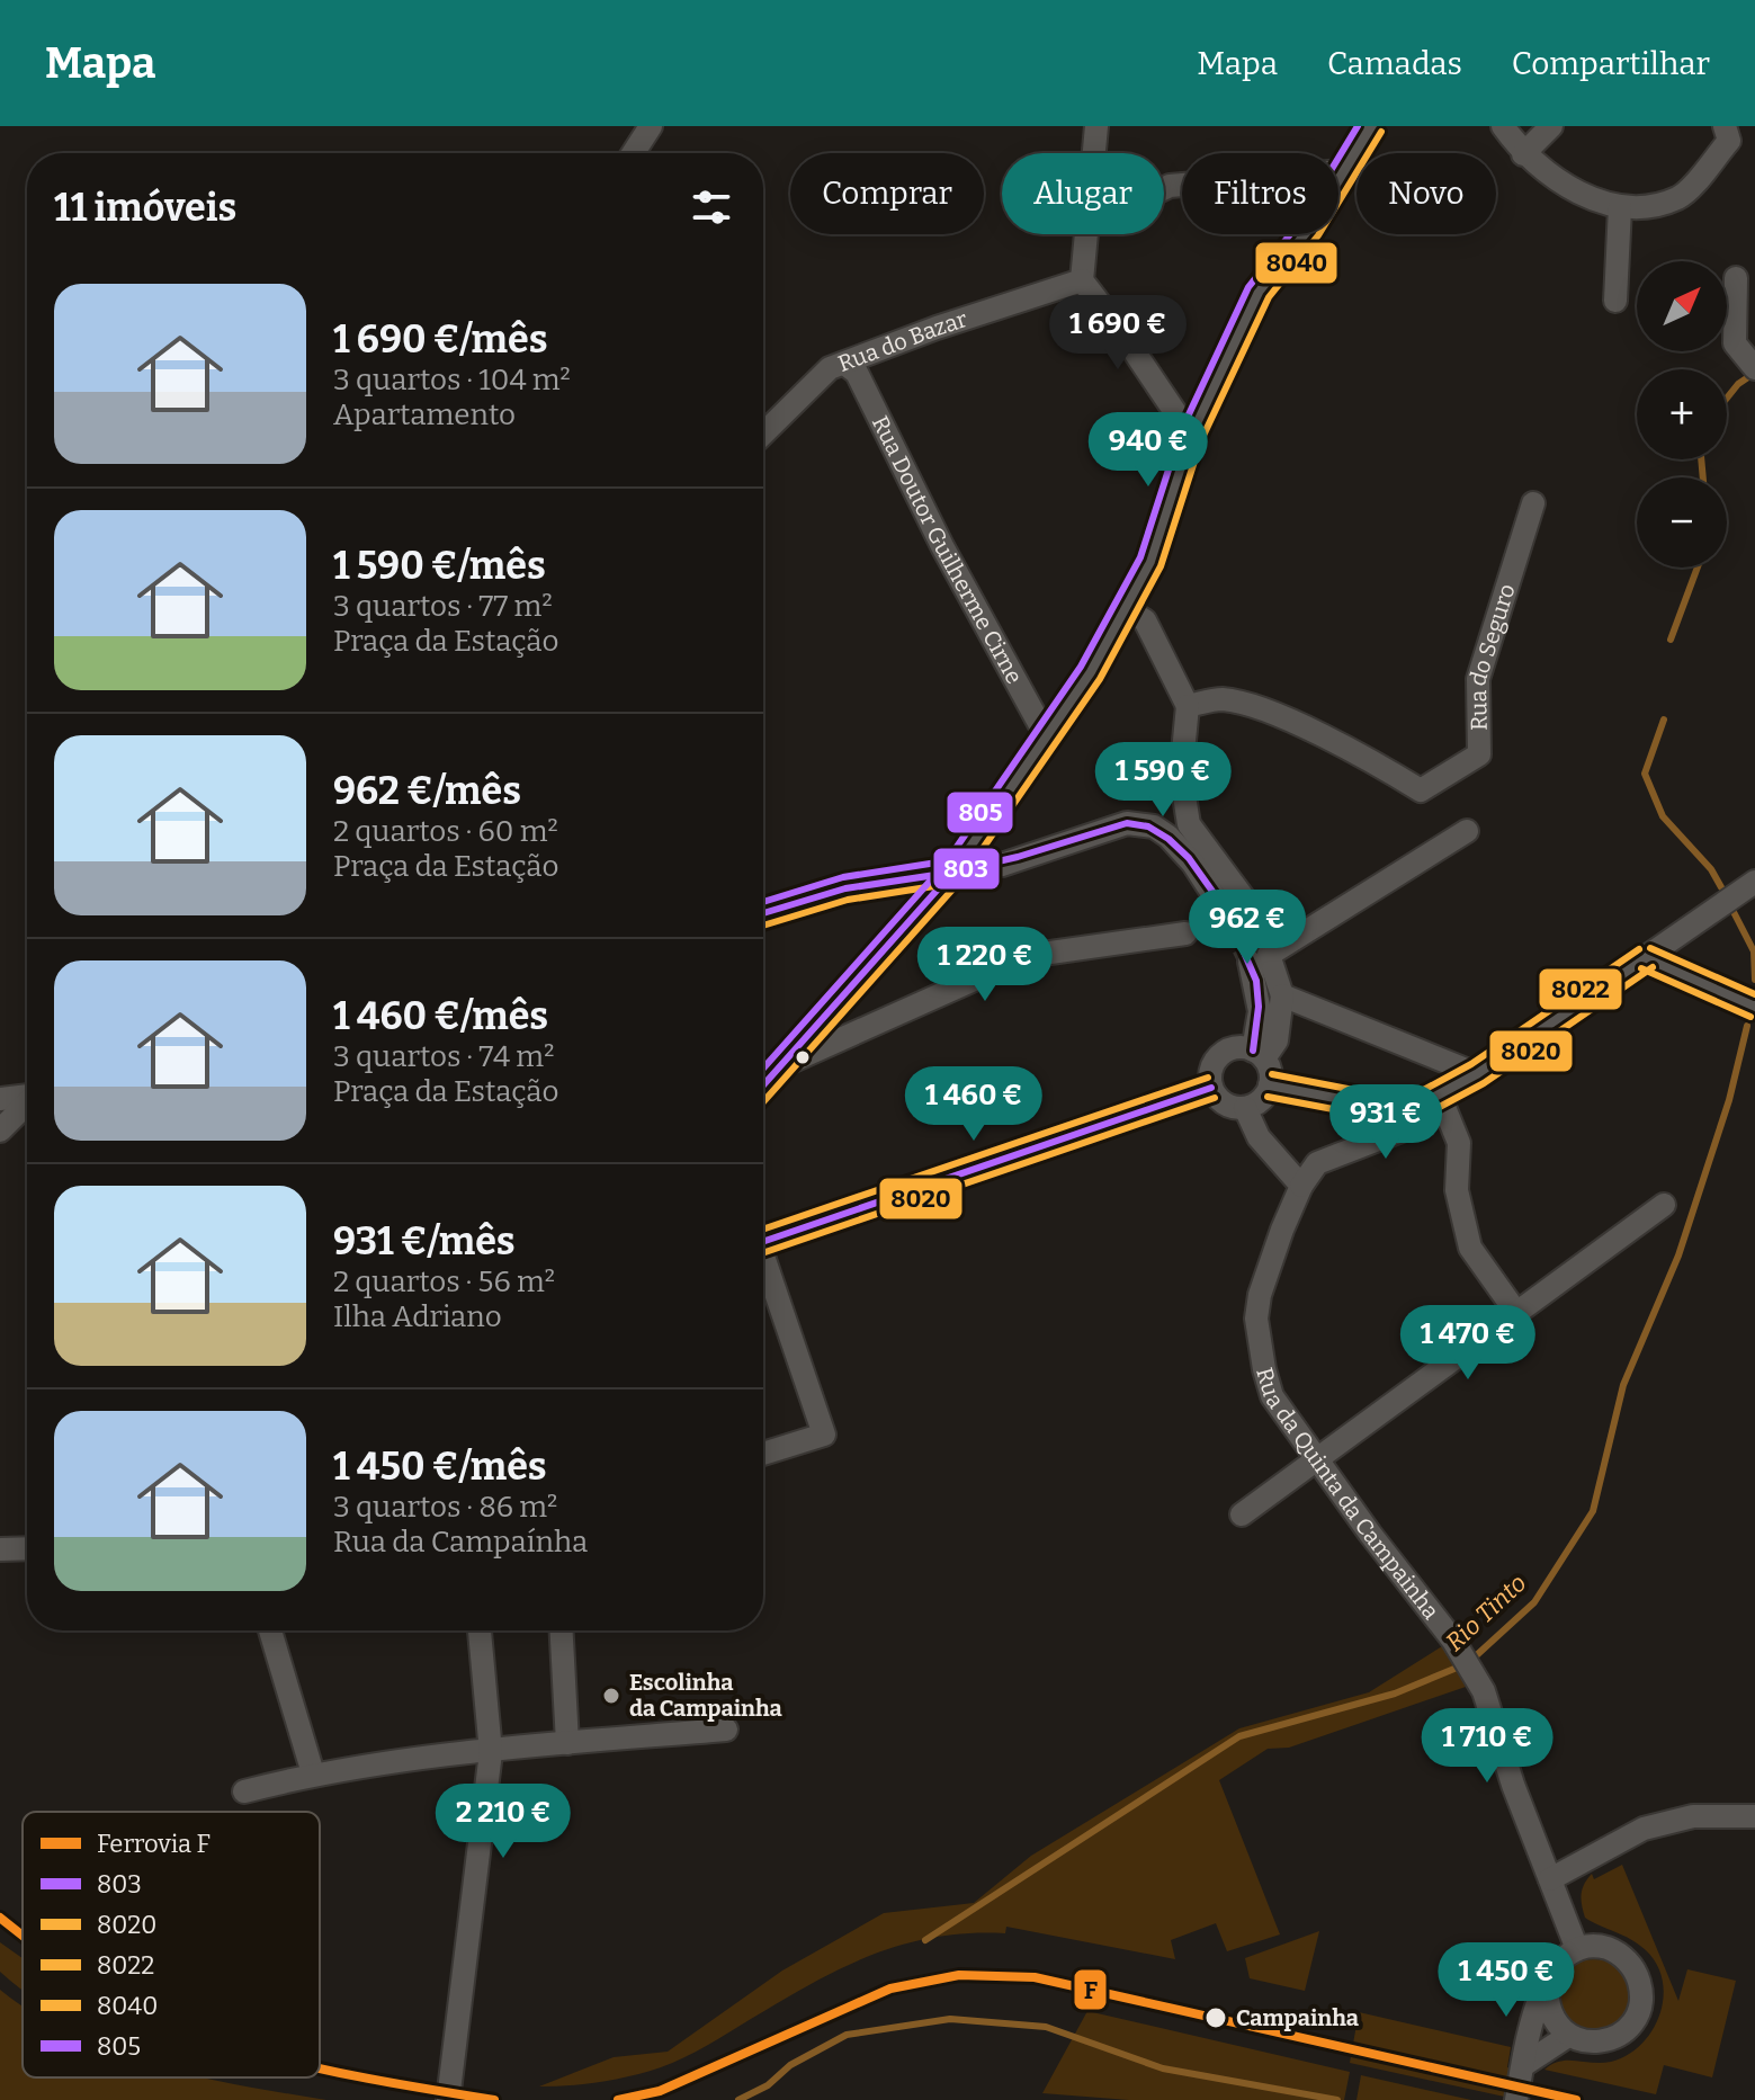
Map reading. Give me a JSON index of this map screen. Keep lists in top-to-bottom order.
{
  "streets": {
    "street": [
      "Rua do Bazar",
      "Rua Doutor Guilherme Cirne",
      "Rua do Seguro",
      "Rua da Quinta da Campainha"
    ]
  },
  "crossings": [
    ["Rua do Bazar", "Rua Doutor Guilherme Cirne"]
  ],
  "water": ["Rio Tinto"],
  "places": ["Escolinha da Campainha", "Campainha"],
  "lines": [
    "transit line 805",
    "transit line 8040",
    "transit line 803",
    "transit line 8022",
    "transit line 8020",
    "rail line F"
  ],
  "legend": [
    "Ferrovia F",
    "803",
    "8020",
    "8022",
    "8040",
    "805"
  ],
  "north": "top right",
  "page": {
    "header": "Mapa",
    "nav": ["Mapa", "Camadas", "Compartilhar"],
    "chip": [
      "Comprar",
      "Alugar",
      "Filtros",
      "Novo"
    ],
    "heading": "11 imóveis",
    "map_buttons": ["+", "−"],
    "list": [
      {
        "name": "1 690 €/mês",
        "note": "3 quartos · 104 m² · Apartamento"
      },
      {
        "name": "1 590 €/mês",
        "note": "3 quartos · 77 m² · Praça da Estação"
      },
      {
        "name": "962 €/mês",
        "note": "2 quartos · 60 m² · Praça da Estação"
      },
      {
        "name": "1 460 €/mês",
        "note": "3 quartos · 74 m² · Praça da Estação"
      },
      {
        "name": "931 €/mês",
        "note": "2 quartos · 56 m² · Ilha Adriano"
      },
      {
        "name": "1 450 €/mês",
        "note": "3 quartos · 86 m² · Rua da Campaínha"
      }
    ],
    "price": [
      "1 690 €",
      "940 €",
      "1 590 €",
      "962 €",
      "1 220 €",
      "1 460 €",
      "931 €",
      "1 470 €",
      "1 710 €",
      "2 210 €",
      "1 450 €"
    ]
  }
}
